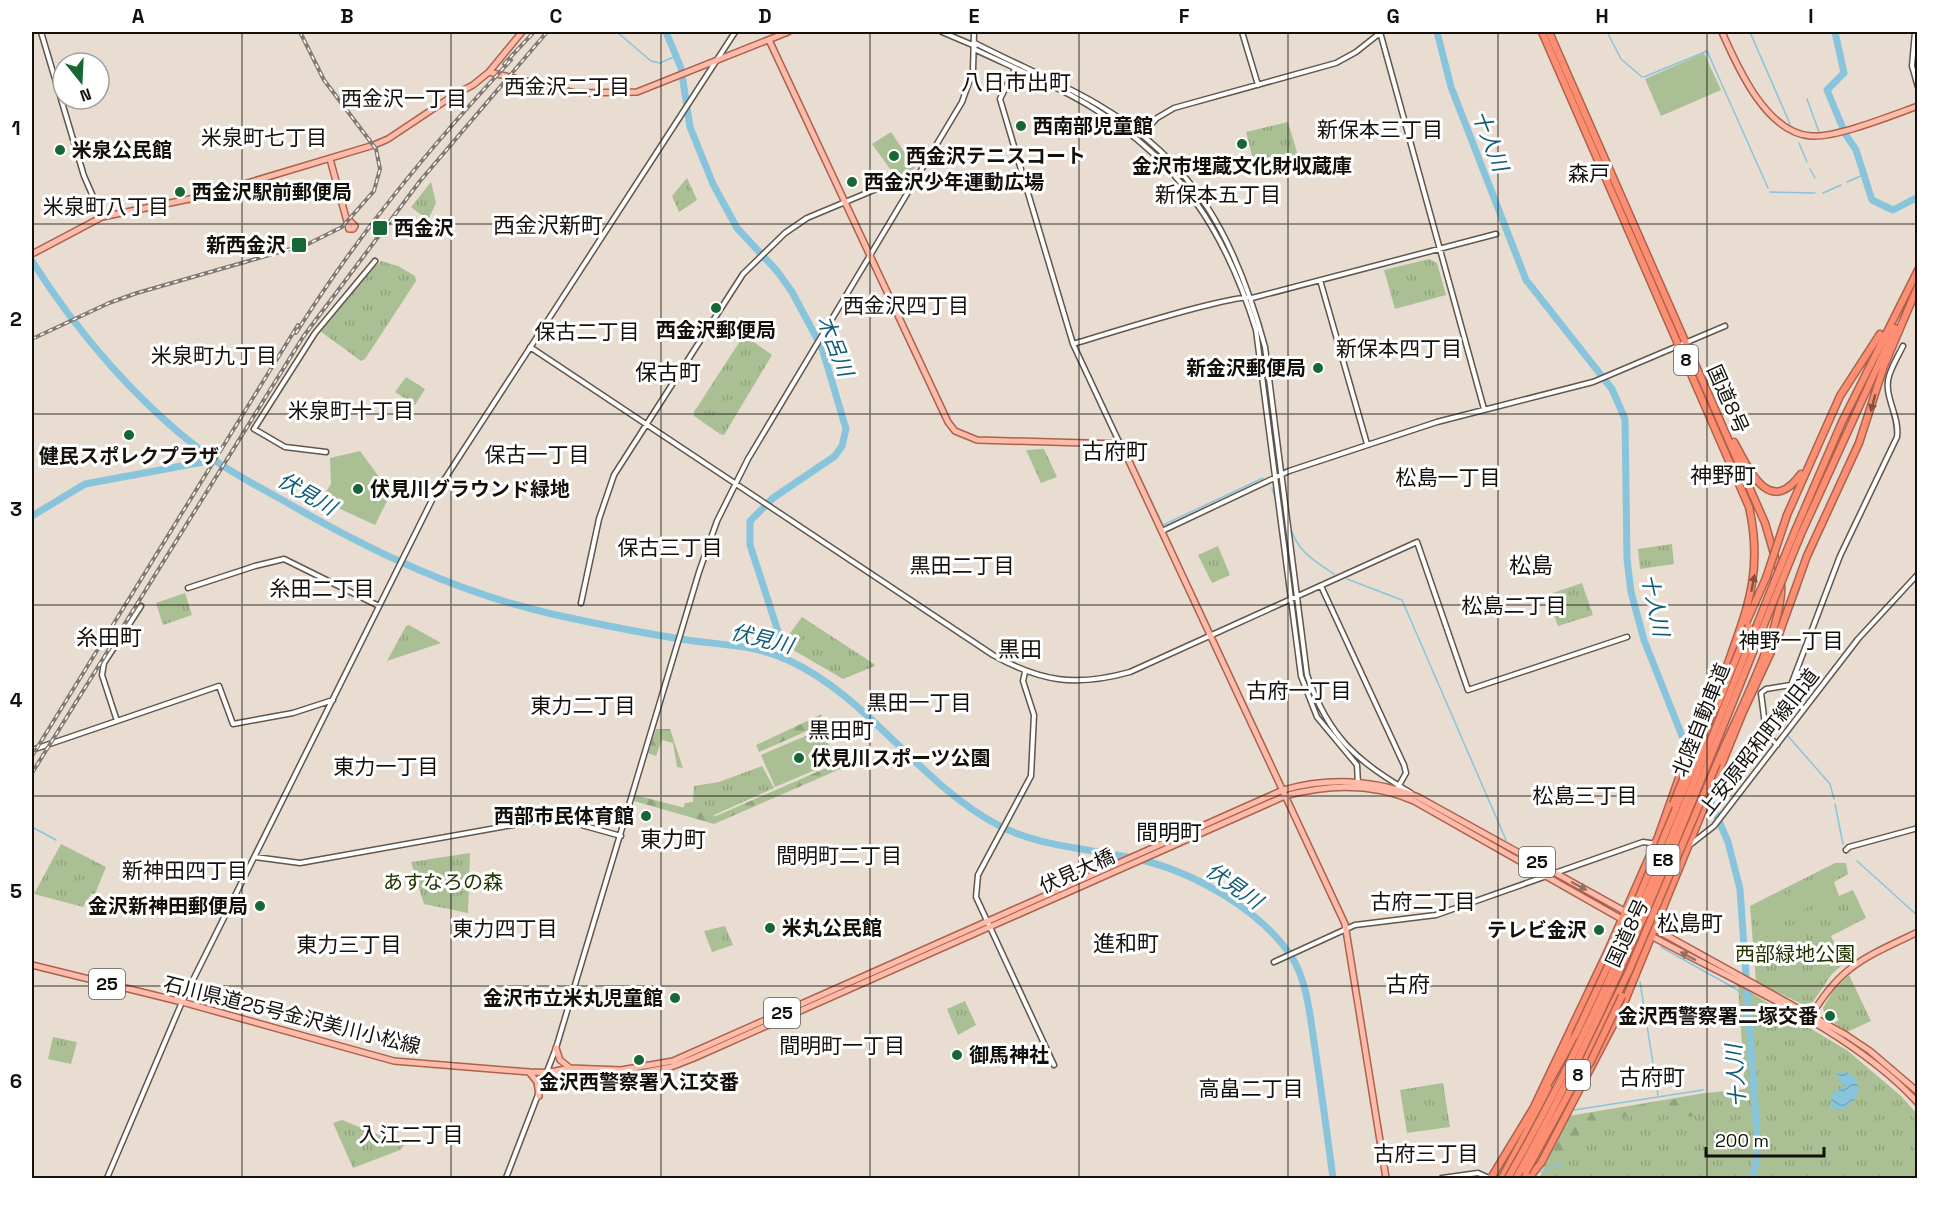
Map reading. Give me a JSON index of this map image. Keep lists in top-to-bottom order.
{
  "streets": {
    "highway": [
      "8",
      "国道8号",
      "北陸自動車道",
      "E8"
    ],
    "main road": ["25", "伏見大橋", "石川県道25号金沢美川小松線"],
    "street": ["上安原昭和町線旧道"]
  },
  "crossings": [
    ["8", "国道8号"],
    ["8", "25"],
    ["25", "伏見大橋"],
    ["伏見大橋", "石川県道25号金沢美川小松線"]
  ],
  "districts": [
    "八日市出町",
    "西金沢二丁目",
    "西金沢一丁目",
    "新保本三丁目",
    "米泉町七丁目",
    "森戸",
    "新保本五丁目",
    "米泉町八丁目",
    "西金沢新町",
    "西金沢四丁目",
    "保古二丁目",
    "新保本四丁目",
    "米泉町九丁目",
    "保古町",
    "米泉町十丁目",
    "古府町",
    "保古一丁目",
    "神野町",
    "松島一丁目",
    "保古三丁目",
    "松島",
    "黒田二丁目",
    "糸田二丁目",
    "松島二丁目",
    "糸田町",
    "神野一丁目",
    "黒田",
    "古府一丁目",
    "黒田一丁目",
    "東力二丁目",
    "黒田町",
    "東力一丁目",
    "松島三丁目",
    "間明町",
    "東力町",
    "間明町二丁目",
    "新神田四丁目",
    "古府二丁目",
    "松島町",
    "東力四丁目",
    "進和町",
    "東力三丁目",
    "古府",
    "間明町一丁目",
    "古府町",
    "高畠二丁目",
    "入江二丁目",
    "古府三丁目"
  ],
  "water": ["十人川", "木呂川", "伏見川"],
  "parks": ["あすなろの森", "西部緑地公園"],
  "places": {
    "other": [
      "西南部児童館",
      "金沢市埋蔵文化財収蔵庫",
      "米泉公民館",
      "西金沢テニスコート",
      "西金沢少年運動広場",
      "西金沢駅前郵便局",
      "西金沢郵便局",
      "新金沢郵便局",
      "健民スポレクプラザ",
      "伏見川グラウンド緑地",
      "伏見川スポーツ公園",
      "西部市民体育館",
      "金沢新神田郵便局",
      "米丸公民館",
      "テレビ金沢",
      "金沢市立米丸児童館",
      "金沢西警察署二塚交番",
      "御馬神社",
      "金沢西警察署入江交番"
    ],
    "transit": ["西金沢", "新西金沢"]
  },
  "scale_bar": "200 m",
  "north": "bottom",
  "grid": {
    "columns": [
      "A",
      "B",
      "C",
      "D",
      "E",
      "F",
      "G",
      "H",
      "I"
    ],
    "rows": [
      "1",
      "2",
      "3",
      "4",
      "5",
      "6"
    ]
  }
}
